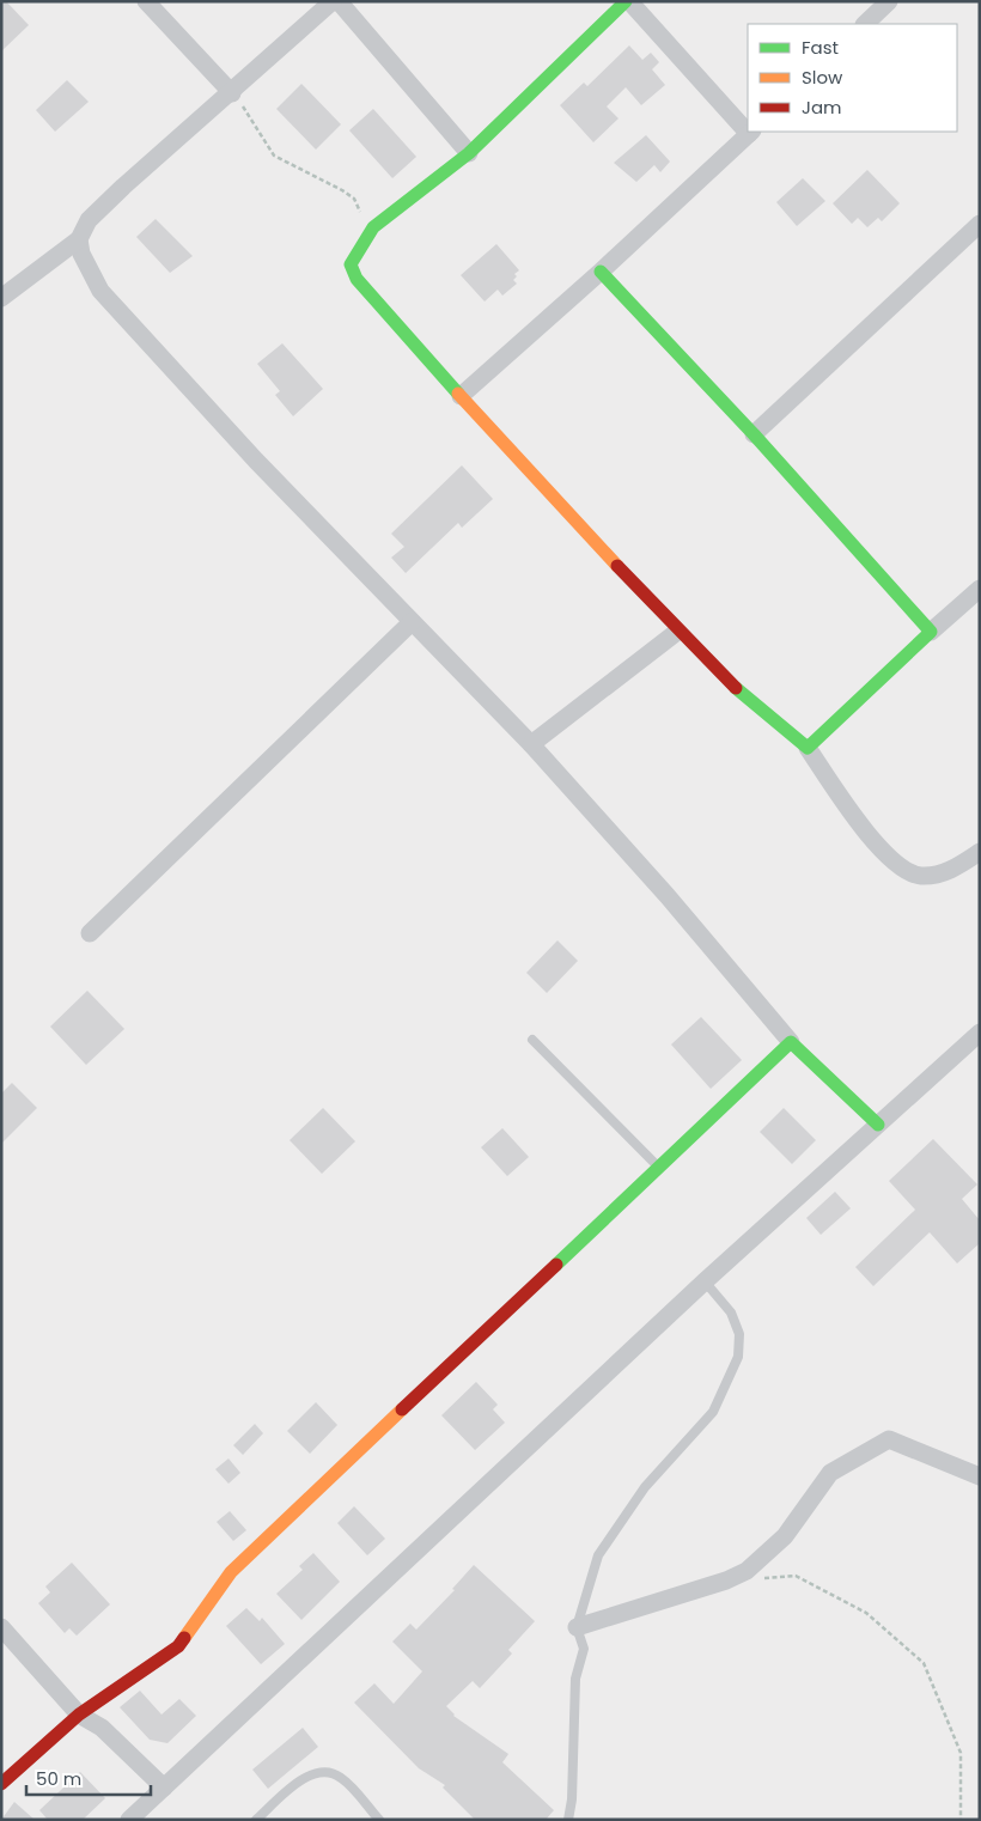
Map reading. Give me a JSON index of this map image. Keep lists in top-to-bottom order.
{
  "legend": ["Fast", "Slow", "Jam"],
  "scale_bar": "50 m"
}
